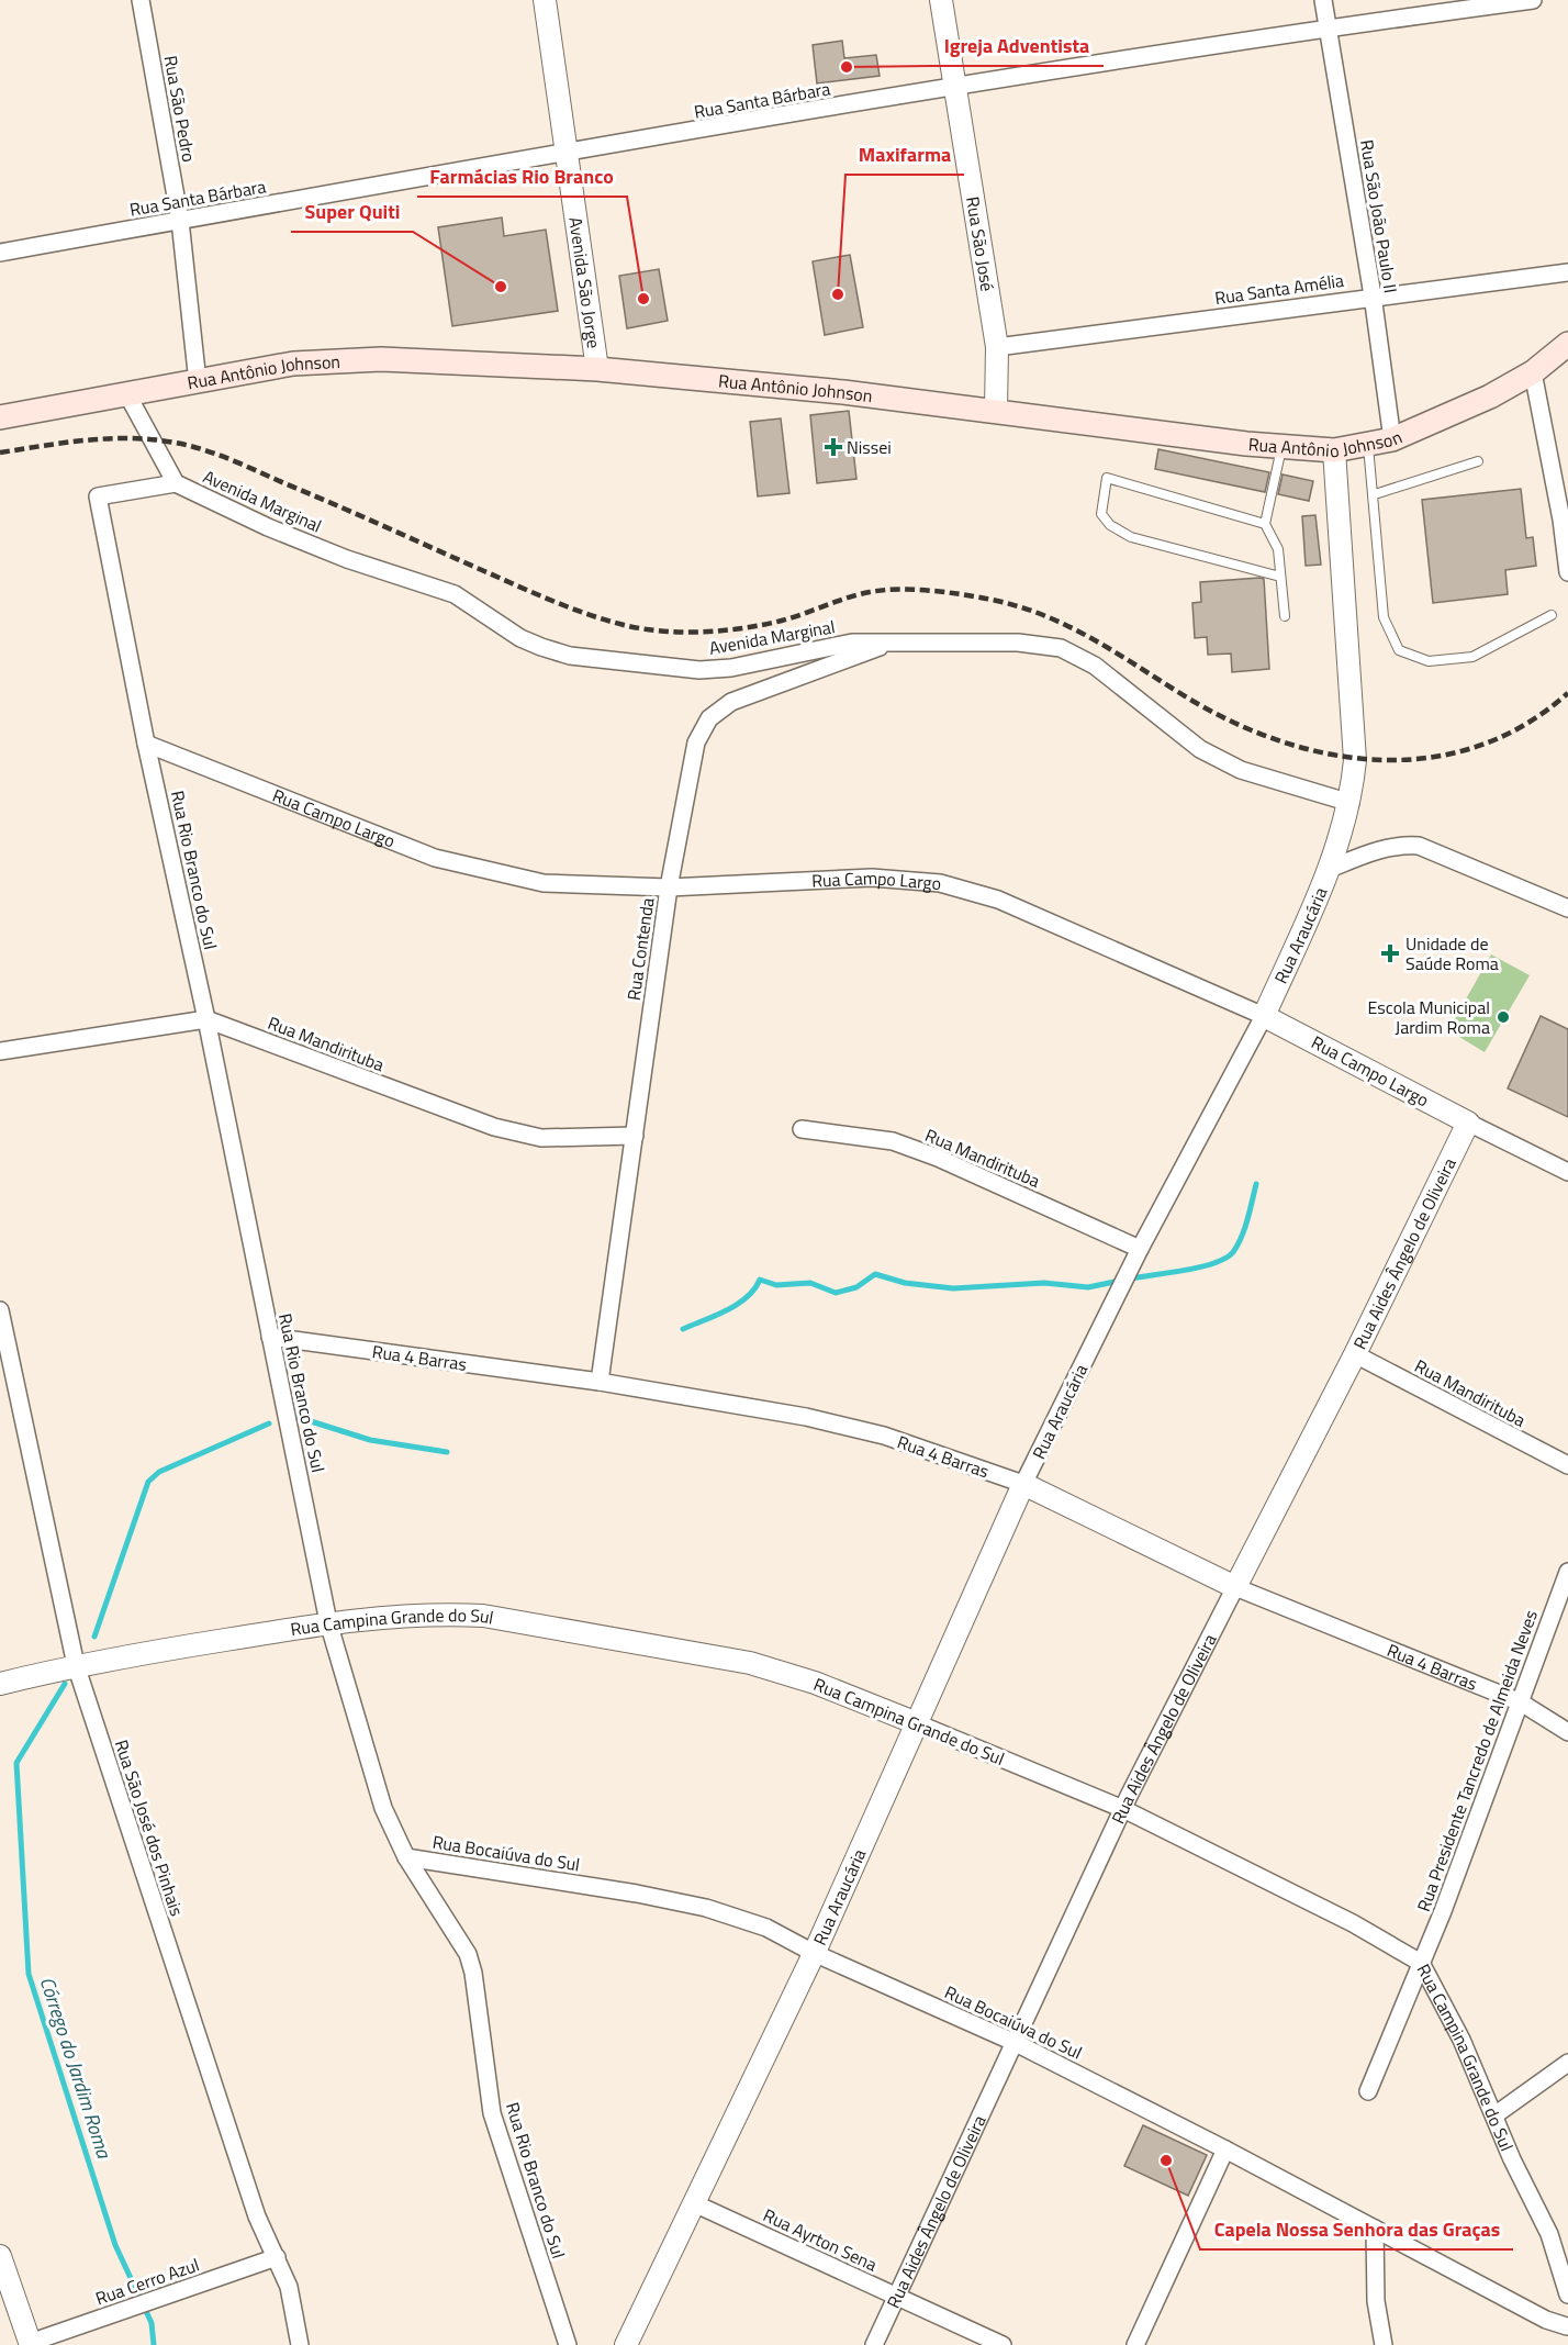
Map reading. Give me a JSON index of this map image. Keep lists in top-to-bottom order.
{
  "streets": {
    "main road": ["Rua Antônio Johnson"],
    "street": [
      "Rua Santa Bárbara",
      "Rua São Pedro",
      "Rua São João Paulo II",
      "Rua São José",
      "Avenida São Jorge",
      "Rua Santa Amélia",
      "Avenida Marginal",
      "Rua Campo Largo",
      "Rua Rio Branco do Sul",
      "Rua Araucária",
      "Rua Contenda",
      "Rua Mandirituba",
      "Rua Aides Ângelo de Oliveira",
      "Rua 4 Barras",
      "Rua Campina Grande do Sul",
      "Rua Presidente Tancredo de Almeida Neves",
      "Rua São José dos Pinhais",
      "Rua Bocaiúva do Sul",
      "Rua Ayrton Sena",
      "Rua Cerro Azul"
    ]
  },
  "crossings": [
    ["Rua Santa Bárbara", "Rua São Pedro"],
    ["Rua Santa Bárbara", "Rua São João Paulo II"],
    ["Rua Santa Bárbara", "Rua São José"],
    ["Rua Santa Bárbara", "Avenida São Jorge"],
    ["Rua São Pedro", "Rua Antônio Johnson"],
    ["Rua São João Paulo II", "Rua Santa Amélia"],
    ["Rua São João Paulo II", "Rua Antônio Johnson"],
    ["Rua São José", "Rua Santa Amélia"],
    ["Rua São José", "Rua Antônio Johnson"],
    ["Avenida São Jorge", "Rua Antônio Johnson"],
    ["Rua Antônio Johnson", "Avenida Marginal"],
    ["Rua Antônio Johnson", "Rua Araucária"],
    ["Avenida Marginal", "Rua Rio Branco do Sul"],
    ["Avenida Marginal", "Rua Araucária"],
    ["Avenida Marginal", "Rua Contenda"],
    ["Rua Campo Largo", "Rua Rio Branco do Sul"],
    ["Rua Campo Largo", "Rua Araucária"],
    ["Rua Campo Largo", "Rua Contenda"],
    ["Rua Campo Largo", "Rua Aides Ângelo de Oliveira"],
    ["Rua Rio Branco do Sul", "Rua Mandirituba"],
    ["Rua Rio Branco do Sul", "Rua 4 Barras"],
    ["Rua Rio Branco do Sul", "Rua Campina Grande do Sul"],
    ["Rua Rio Branco do Sul", "Rua Bocaiúva do Sul"],
    ["Rua Araucária", "Rua Mandirituba"],
    ["Rua Araucária", "Rua 4 Barras"],
    ["Rua Araucária", "Rua Campina Grande do Sul"],
    ["Rua Araucária", "Rua Bocaiúva do Sul"],
    ["Rua Araucária", "Rua Ayrton Sena"],
    ["Rua Contenda", "Rua Mandirituba"],
    ["Rua Contenda", "Rua 4 Barras"],
    ["Rua Mandirituba", "Rua Aides Ângelo de Oliveira"],
    ["Rua Aides Ângelo de Oliveira", "Rua 4 Barras"],
    ["Rua Aides Ângelo de Oliveira", "Rua Campina Grande do Sul"],
    ["Rua Aides Ângelo de Oliveira", "Rua Bocaiúva do Sul"],
    ["Rua Aides Ângelo de Oliveira", "Rua Ayrton Sena"],
    ["Rua 4 Barras", "Rua Presidente Tancredo de Almeida Neves"],
    ["Rua Campina Grande do Sul", "Rua Presidente Tancredo de Almeida Neves"],
    ["Rua Campina Grande do Sul", "Rua São José dos Pinhais"],
    ["Rua São José dos Pinhais", "Rua Cerro Azul"]
  ],
  "water": ["Córrego do Jardim Roma"],
  "places": {
    "other": [
      "Igreja Adventista",
      "Super Quiti",
      "Maxifarma",
      "Farmácias Rio Branco",
      "Escola Municipal Jardim Roma",
      "Capela Nossa Senhora das Graças"
    ],
    "health": ["Nissei", "Unidade de Saúde Roma"]
  }
}
